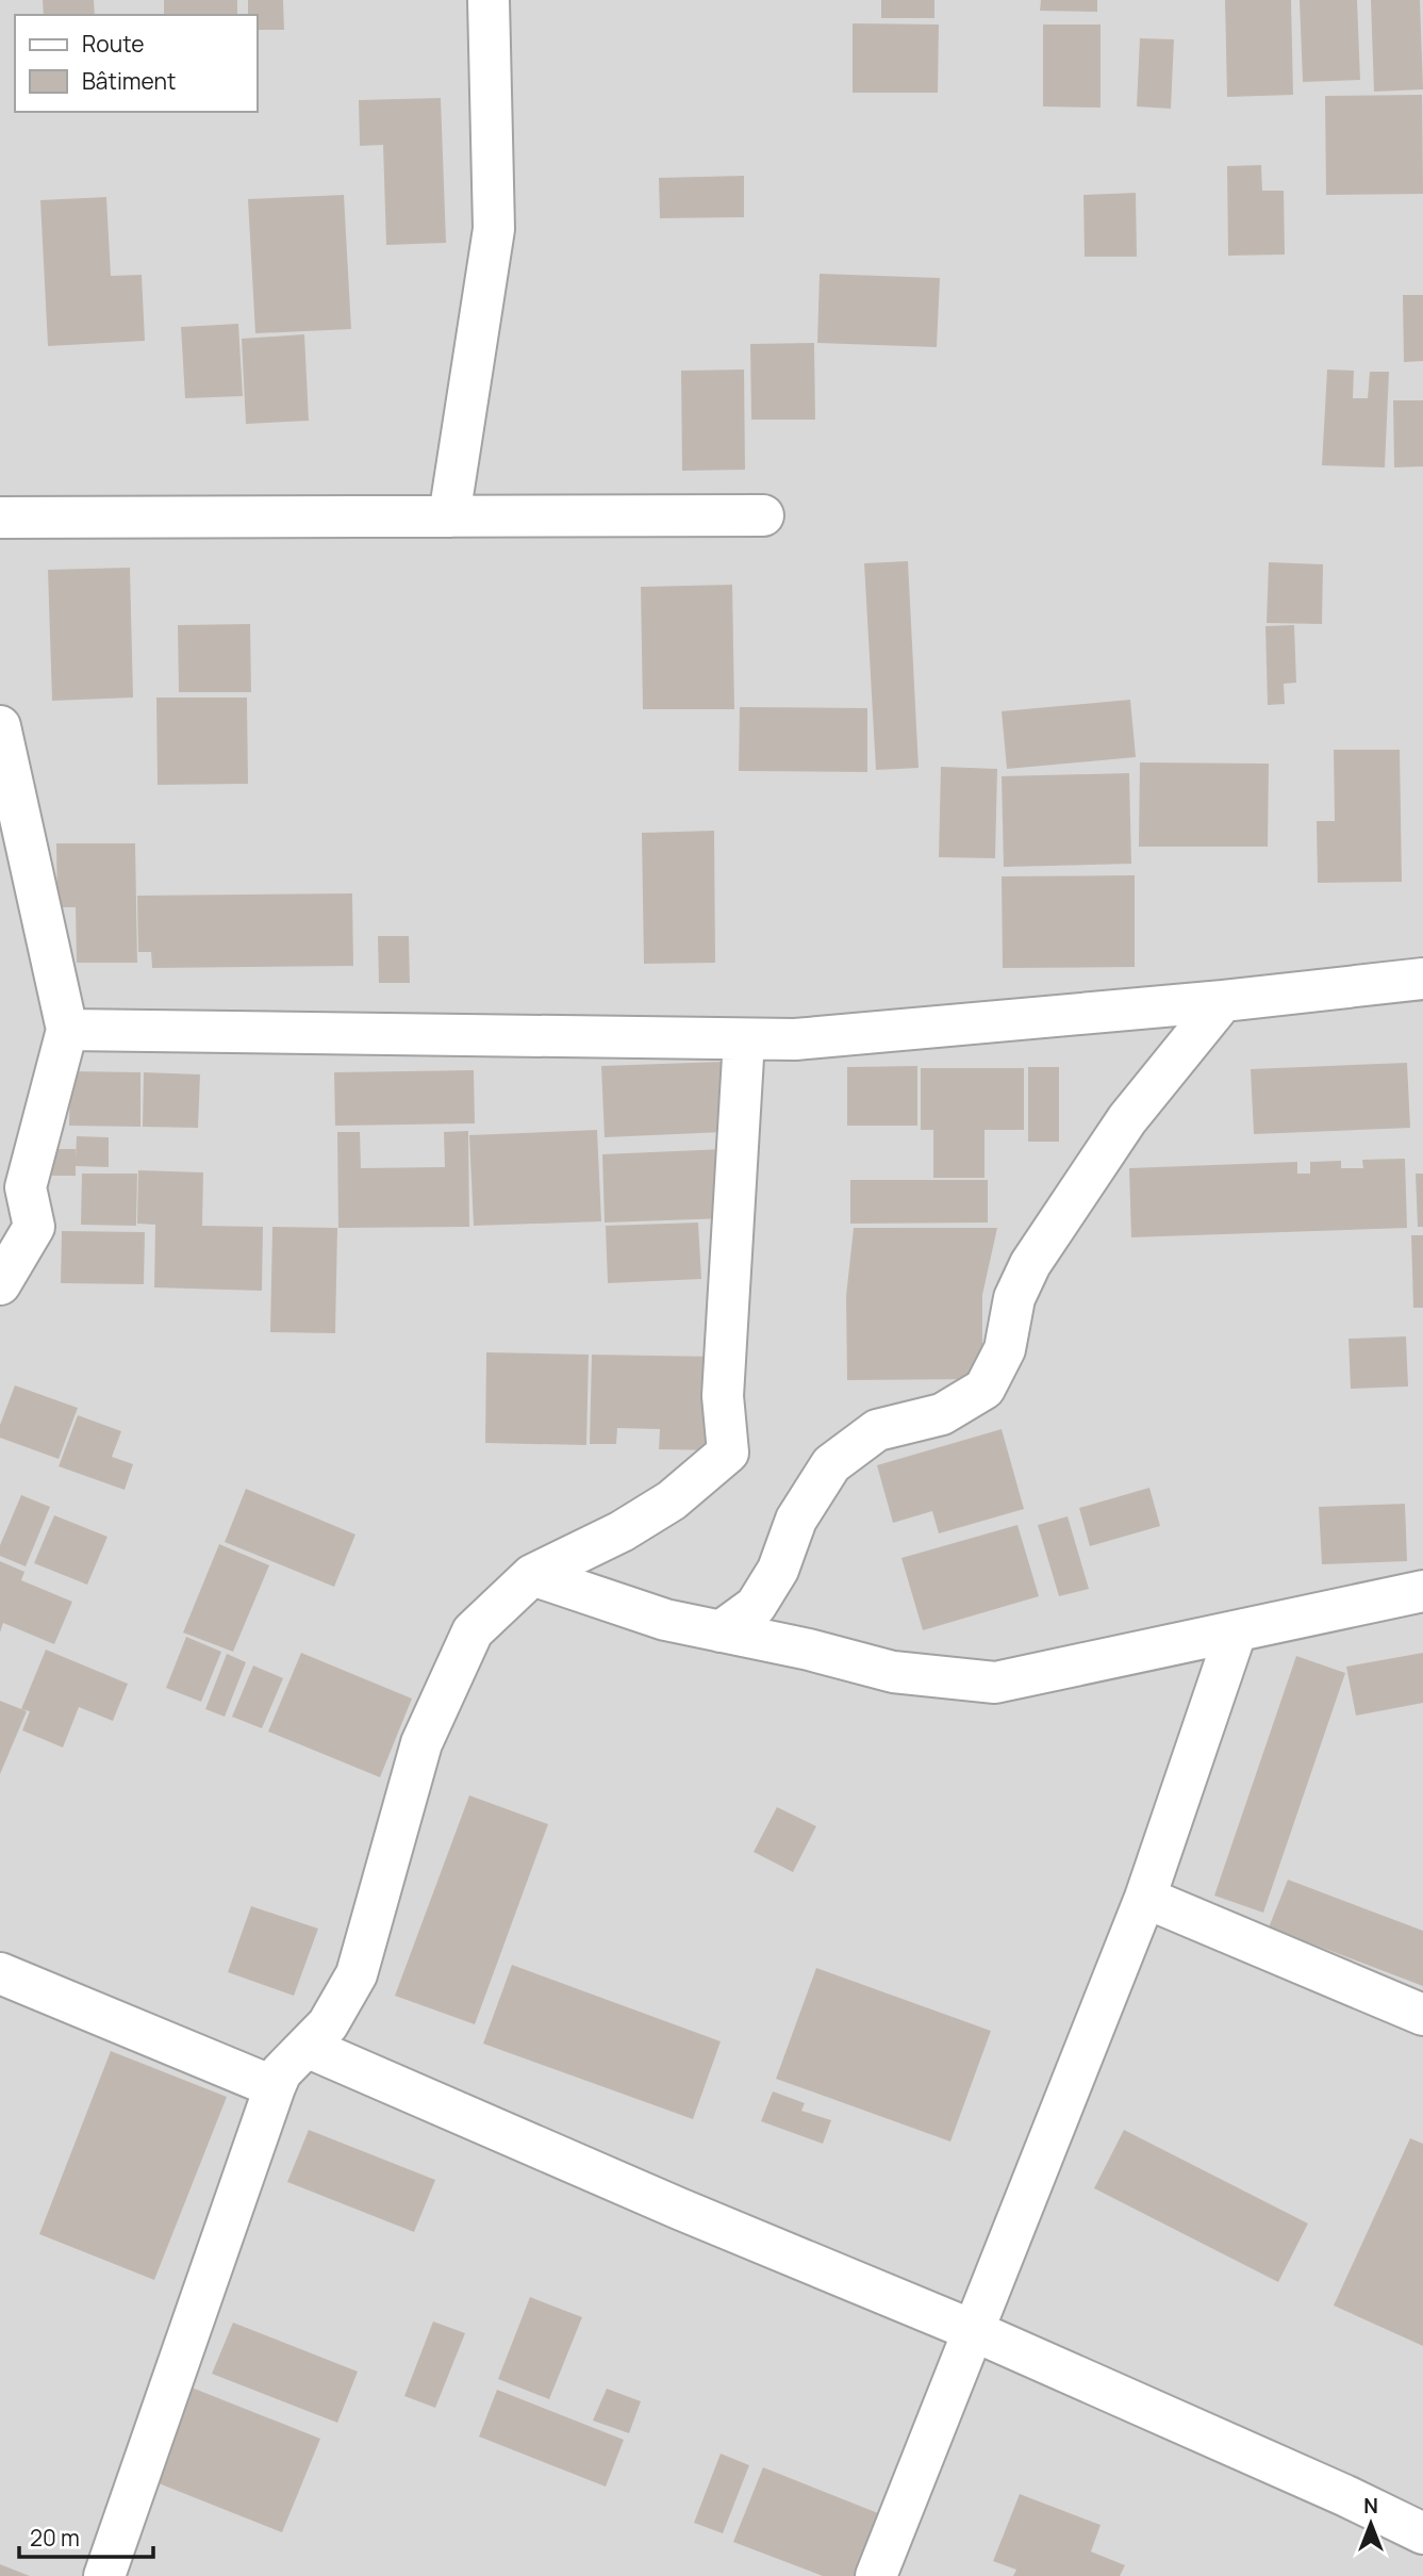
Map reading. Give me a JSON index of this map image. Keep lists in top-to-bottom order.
{
  "legend": ["Route", "Bâtiment"],
  "scale_bar": "20 m",
  "north": "top"
}
